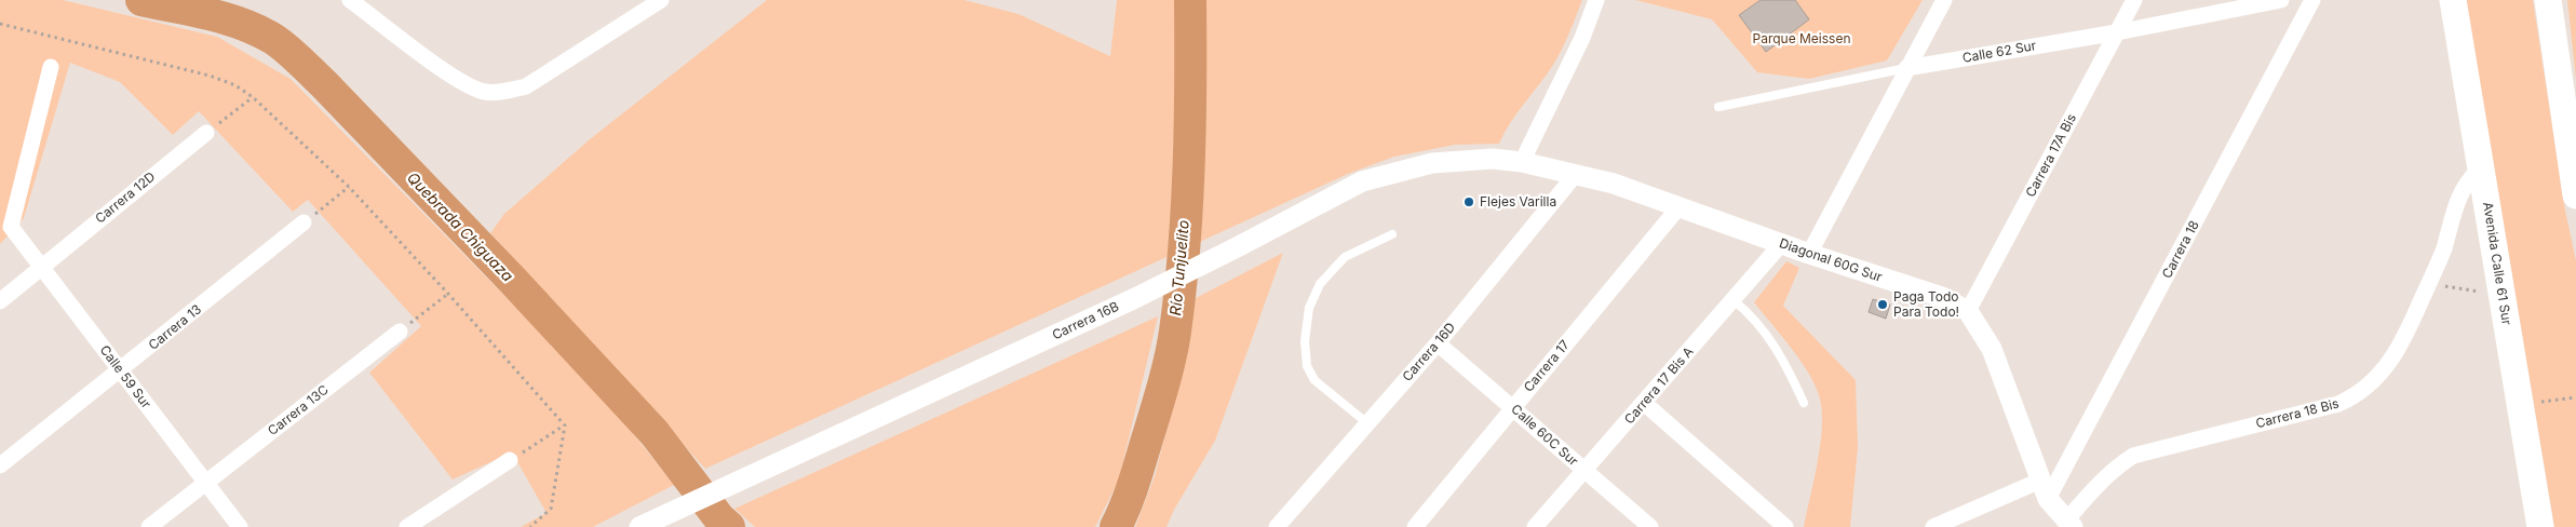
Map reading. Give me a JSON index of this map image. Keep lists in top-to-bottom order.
{
  "streets": {
    "highway": ["Avenida Calle 61 Sur"],
    "street": [
      "Calle 62 Sur",
      "Carrera 17A Bis",
      "Carrera 12D",
      "Carrera 18",
      "Diagonal 60G Sur",
      "Carrera 16B",
      "Carrera 13",
      "Carrera 16D",
      "Carrera 17",
      "Calle 59 Sur",
      "Carrera 17 Bis A",
      "Carrera 13C",
      "Carrera 18 Bis",
      "Calle 60C Sur"
    ]
  },
  "crossings": [
    ["Calle 62 Sur", "Carrera 17A Bis"],
    ["Carrera 17A Bis", "Diagonal 60G Sur"],
    ["Carrera 12D", "Calle 59 Sur"],
    ["Carrera 18", "Diagonal 60G Sur"],
    ["Diagonal 60G Sur", "Carrera 16B"],
    ["Diagonal 60G Sur", "Carrera 16D"],
    ["Diagonal 60G Sur", "Carrera 17"],
    ["Diagonal 60G Sur", "Carrera 17 Bis A"],
    ["Diagonal 60G Sur", "Carrera 18 Bis"],
    ["Avenida Calle 61 Sur", "Carrera 18 Bis"],
    ["Carrera 13", "Calle 59 Sur"],
    ["Carrera 16D", "Calle 60C Sur"],
    ["Carrera 17", "Calle 60C Sur"],
    ["Calle 59 Sur", "Carrera 13C"],
    ["Carrera 17 Bis A", "Calle 60C Sur"]
  ],
  "water": ["Quebrada Chiguaza", "Río Tunjuelito"],
  "parks": ["Parque Meissen"],
  "places": ["Flejes Varilla", "Paga Todo Para Todo!"]
}
